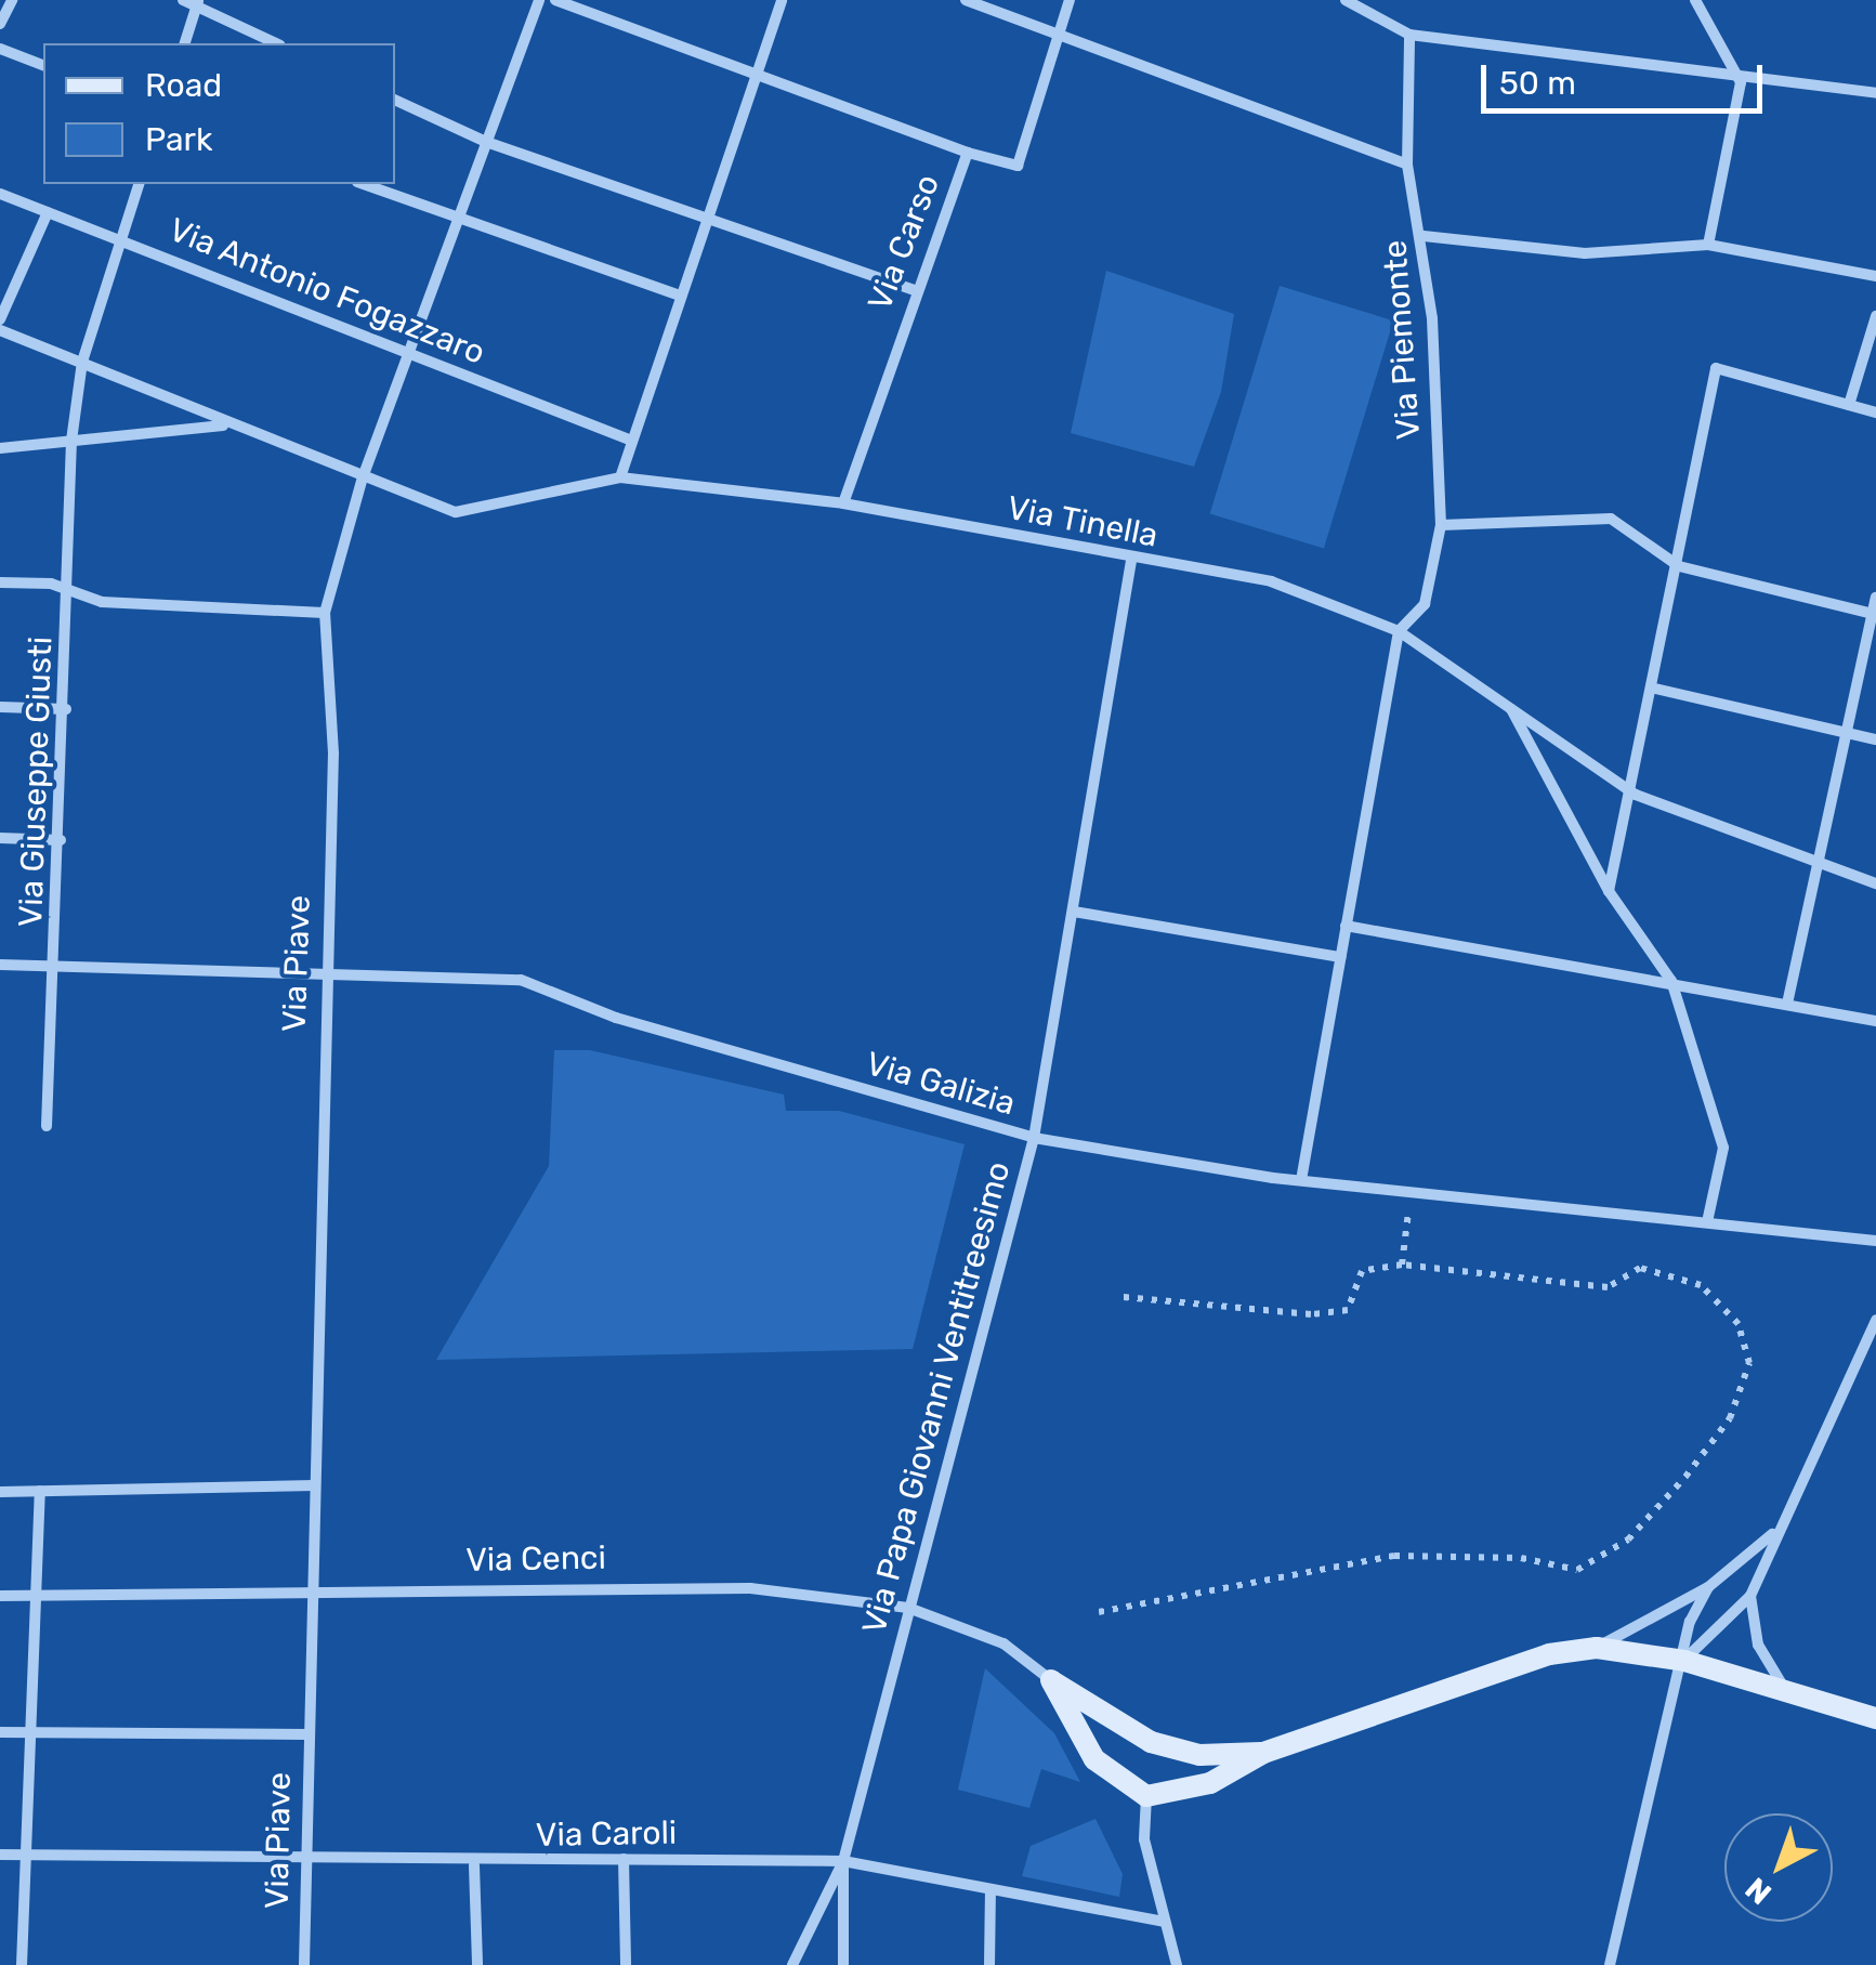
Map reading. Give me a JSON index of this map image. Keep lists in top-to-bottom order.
{
  "streets": {
    "street": [
      "Via Carso",
      "Via Antonio Fogazzaro",
      "Via Piemonte",
      "Via Tinella",
      "Via Giuseppe Giusti",
      "Via Piave",
      "Via Galizia",
      "Via Papa Giovanni Ventitreesimo",
      "Via Cenci",
      "Via Caroli"
    ]
  },
  "crossings": [
    ["Via Carso", "Via Tinella"],
    ["Via Antonio Fogazzaro", "Via Piave"],
    ["Via Piemonte", "Via Tinella"],
    ["Via Tinella", "Via Giuseppe Giusti"],
    ["Via Tinella", "Via Piave"],
    ["Via Tinella", "Via Papa Giovanni Ventitreesimo"],
    ["Via Giuseppe Giusti", "Via Galizia"],
    ["Via Piave", "Via Galizia"],
    ["Via Piave", "Via Cenci"],
    ["Via Piave", "Via Caroli"],
    ["Via Galizia", "Via Papa Giovanni Ventitreesimo"],
    ["Via Papa Giovanni Ventitreesimo", "Via Cenci"],
    ["Via Papa Giovanni Ventitreesimo", "Via Caroli"]
  ],
  "legend": ["Road", "Park"],
  "scale_bar": "50 m",
  "north": "bottom left"
}
